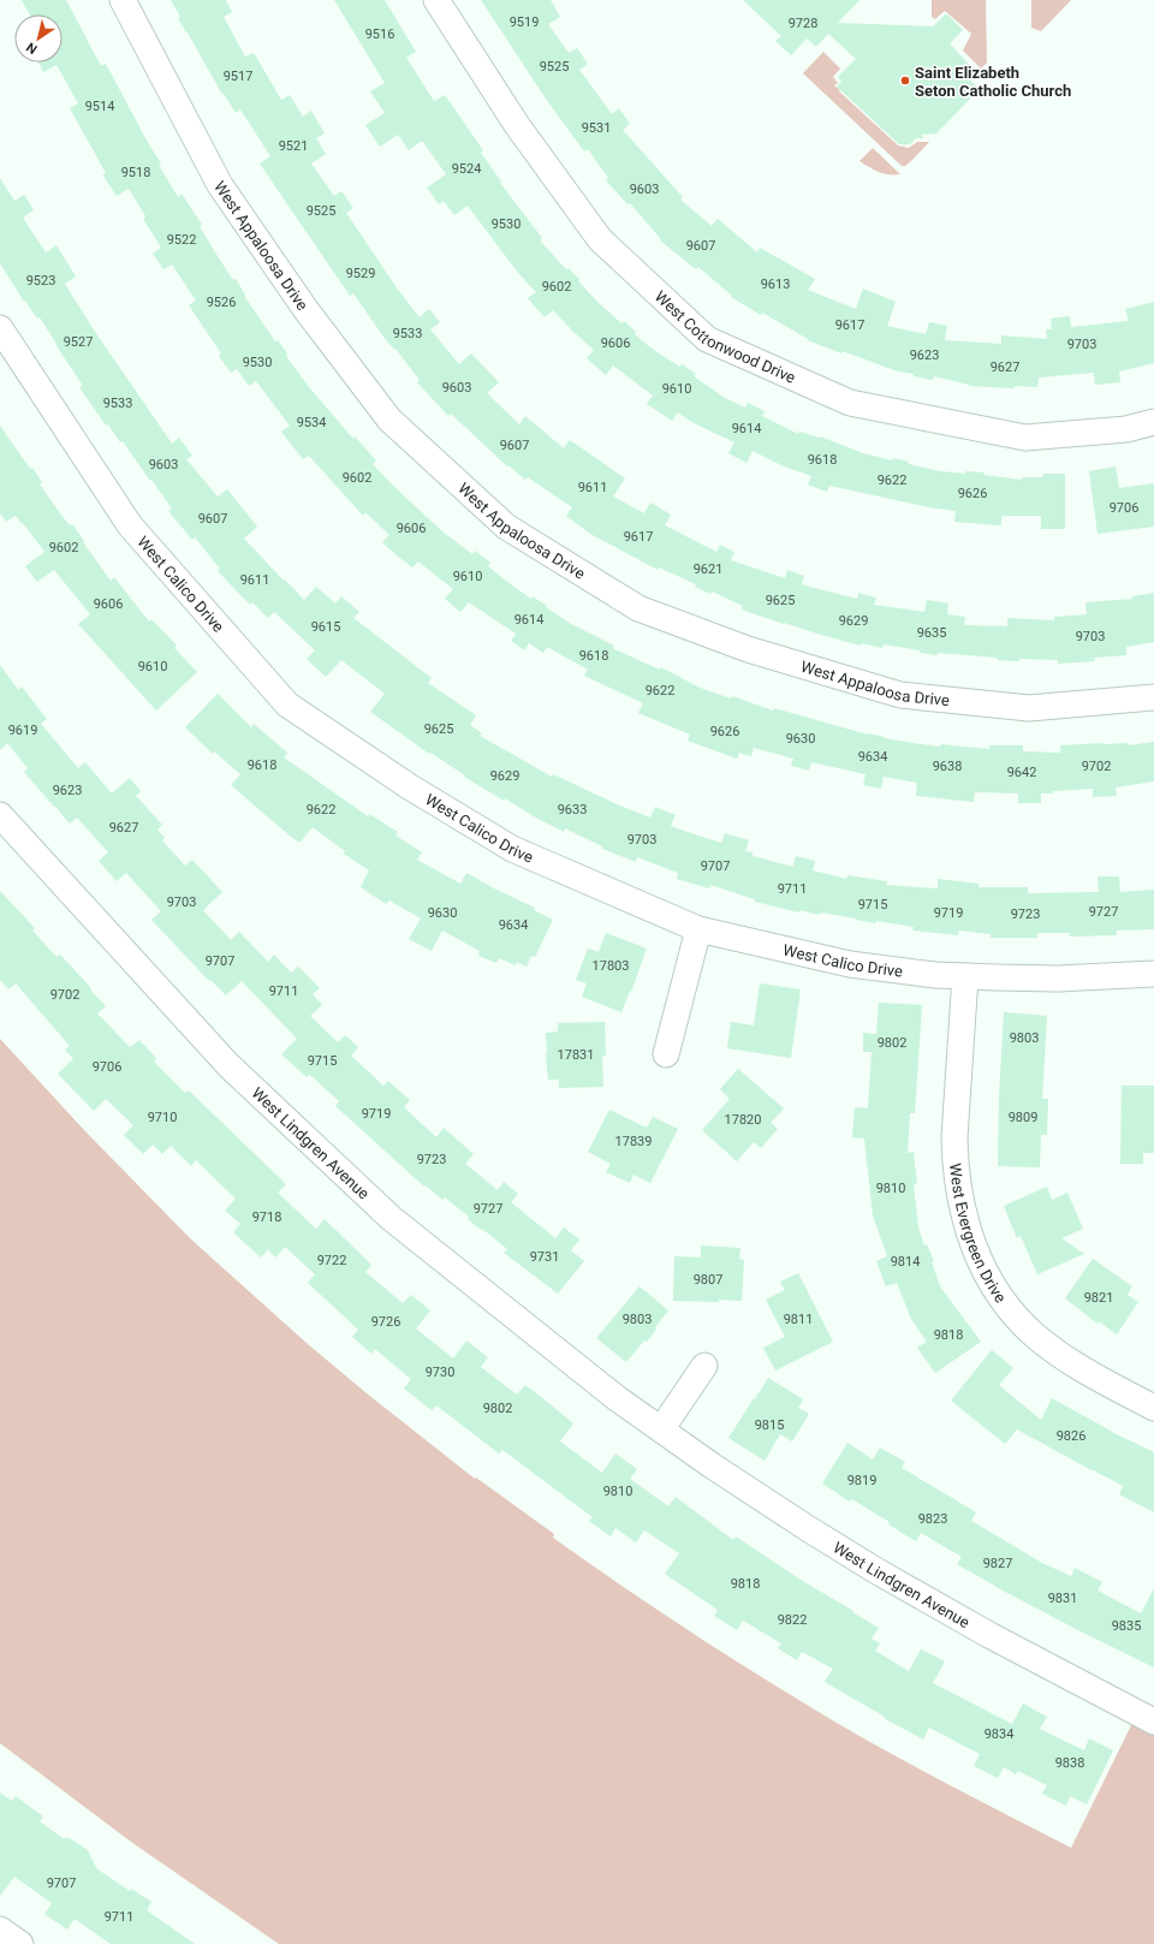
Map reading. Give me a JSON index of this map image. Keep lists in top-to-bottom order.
{
  "streets": {
    "street": [
      "West Appaloosa Drive",
      "West Cottonwood Drive",
      "West Calico Drive",
      "West Lindgren Avenue",
      "West Evergreen Drive"
    ]
  },
  "crossings": [
    ["West Calico Drive", "West Evergreen Drive"]
  ],
  "places": ["Saint Elizabeth Seton Catholic Church"],
  "house_numbers": [
    "9519",
    "9728",
    "9516",
    "9525",
    "9517",
    "9514",
    "9531",
    "9521",
    "9524",
    "9518",
    "9603",
    "9525",
    "9530",
    "9522",
    "9607",
    "9529",
    "9523",
    "9613",
    "9602",
    "9526",
    "9617",
    "9533",
    "9527",
    "9606",
    "9703",
    "9623",
    "9530",
    "9627",
    "9603",
    "9610",
    "9533",
    "9534",
    "9614",
    "9607",
    "9618",
    "9603",
    "9602",
    "9622",
    "9611",
    "9626",
    "9706",
    "9607",
    "9606",
    "9617",
    "9602",
    "9621",
    "9610",
    "9611",
    "9625",
    "9606",
    "9614",
    "9629",
    "9615",
    "9635",
    "9703",
    "9618",
    "9610",
    "9622",
    "9625",
    "9619",
    "9626",
    "9630",
    "9634",
    "9618",
    "9638",
    "9702",
    "9642",
    "9629",
    "9623",
    "9622",
    "9633",
    "9627",
    "9703",
    "9707",
    "9711",
    "9703",
    "9715",
    "9727",
    "9630",
    "9719",
    "9723",
    "9634",
    "9707",
    "17803",
    "9711",
    "9702",
    "9803",
    "9802",
    "17831",
    "9715",
    "9706",
    "9719",
    "9710",
    "9809",
    "17820",
    "17839",
    "9723",
    "9810",
    "9727",
    "9718",
    "9731",
    "9722",
    "9814",
    "9807",
    "9821",
    "9803",
    "9811",
    "9726",
    "9818",
    "9730",
    "9802",
    "9815",
    "9826",
    "9819",
    "9810",
    "9823",
    "9827",
    "9818",
    "9831",
    "9822",
    "9835",
    "9834",
    "9838",
    "9707",
    "9711"
  ],
  "north": "bottom left"
}
